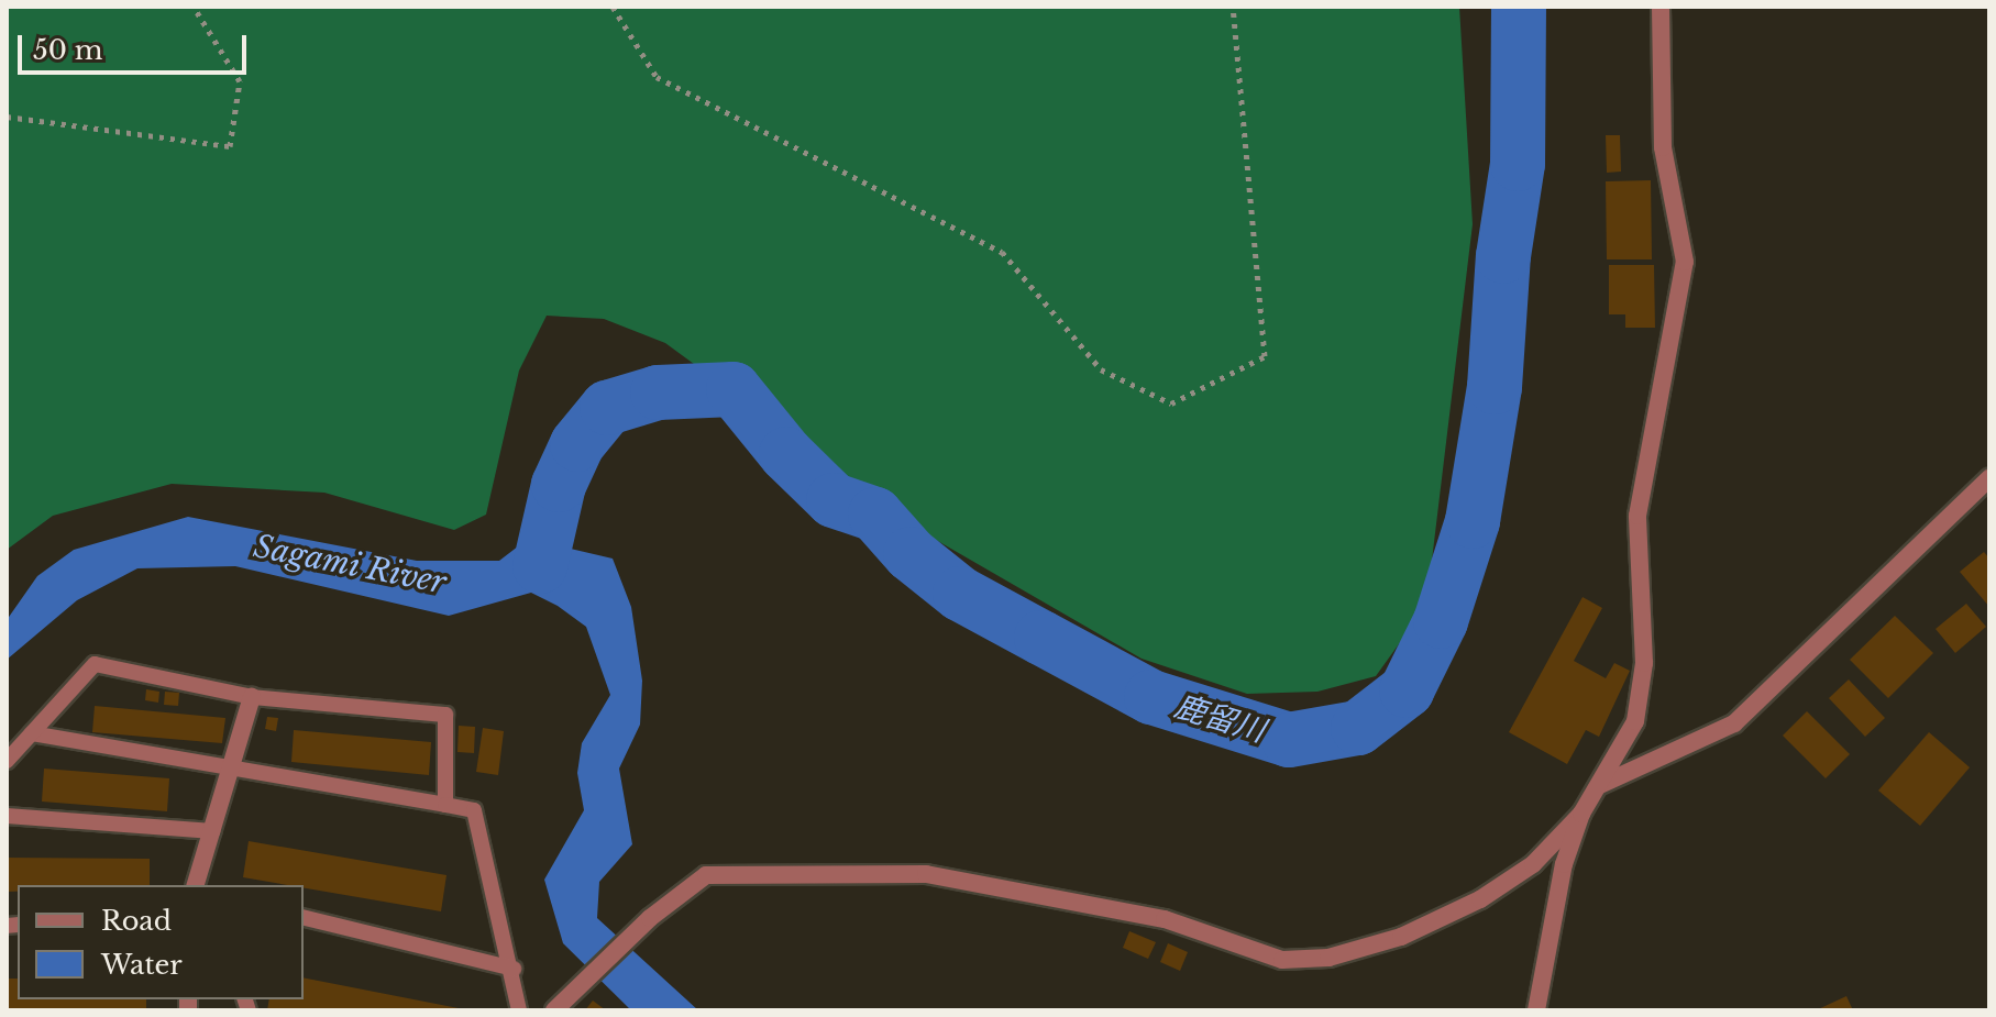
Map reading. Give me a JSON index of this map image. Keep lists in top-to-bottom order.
{
  "water": ["Sagami River", "鹿留川"],
  "legend": ["Road", "Water"],
  "scale_bar": "50 m"
}
